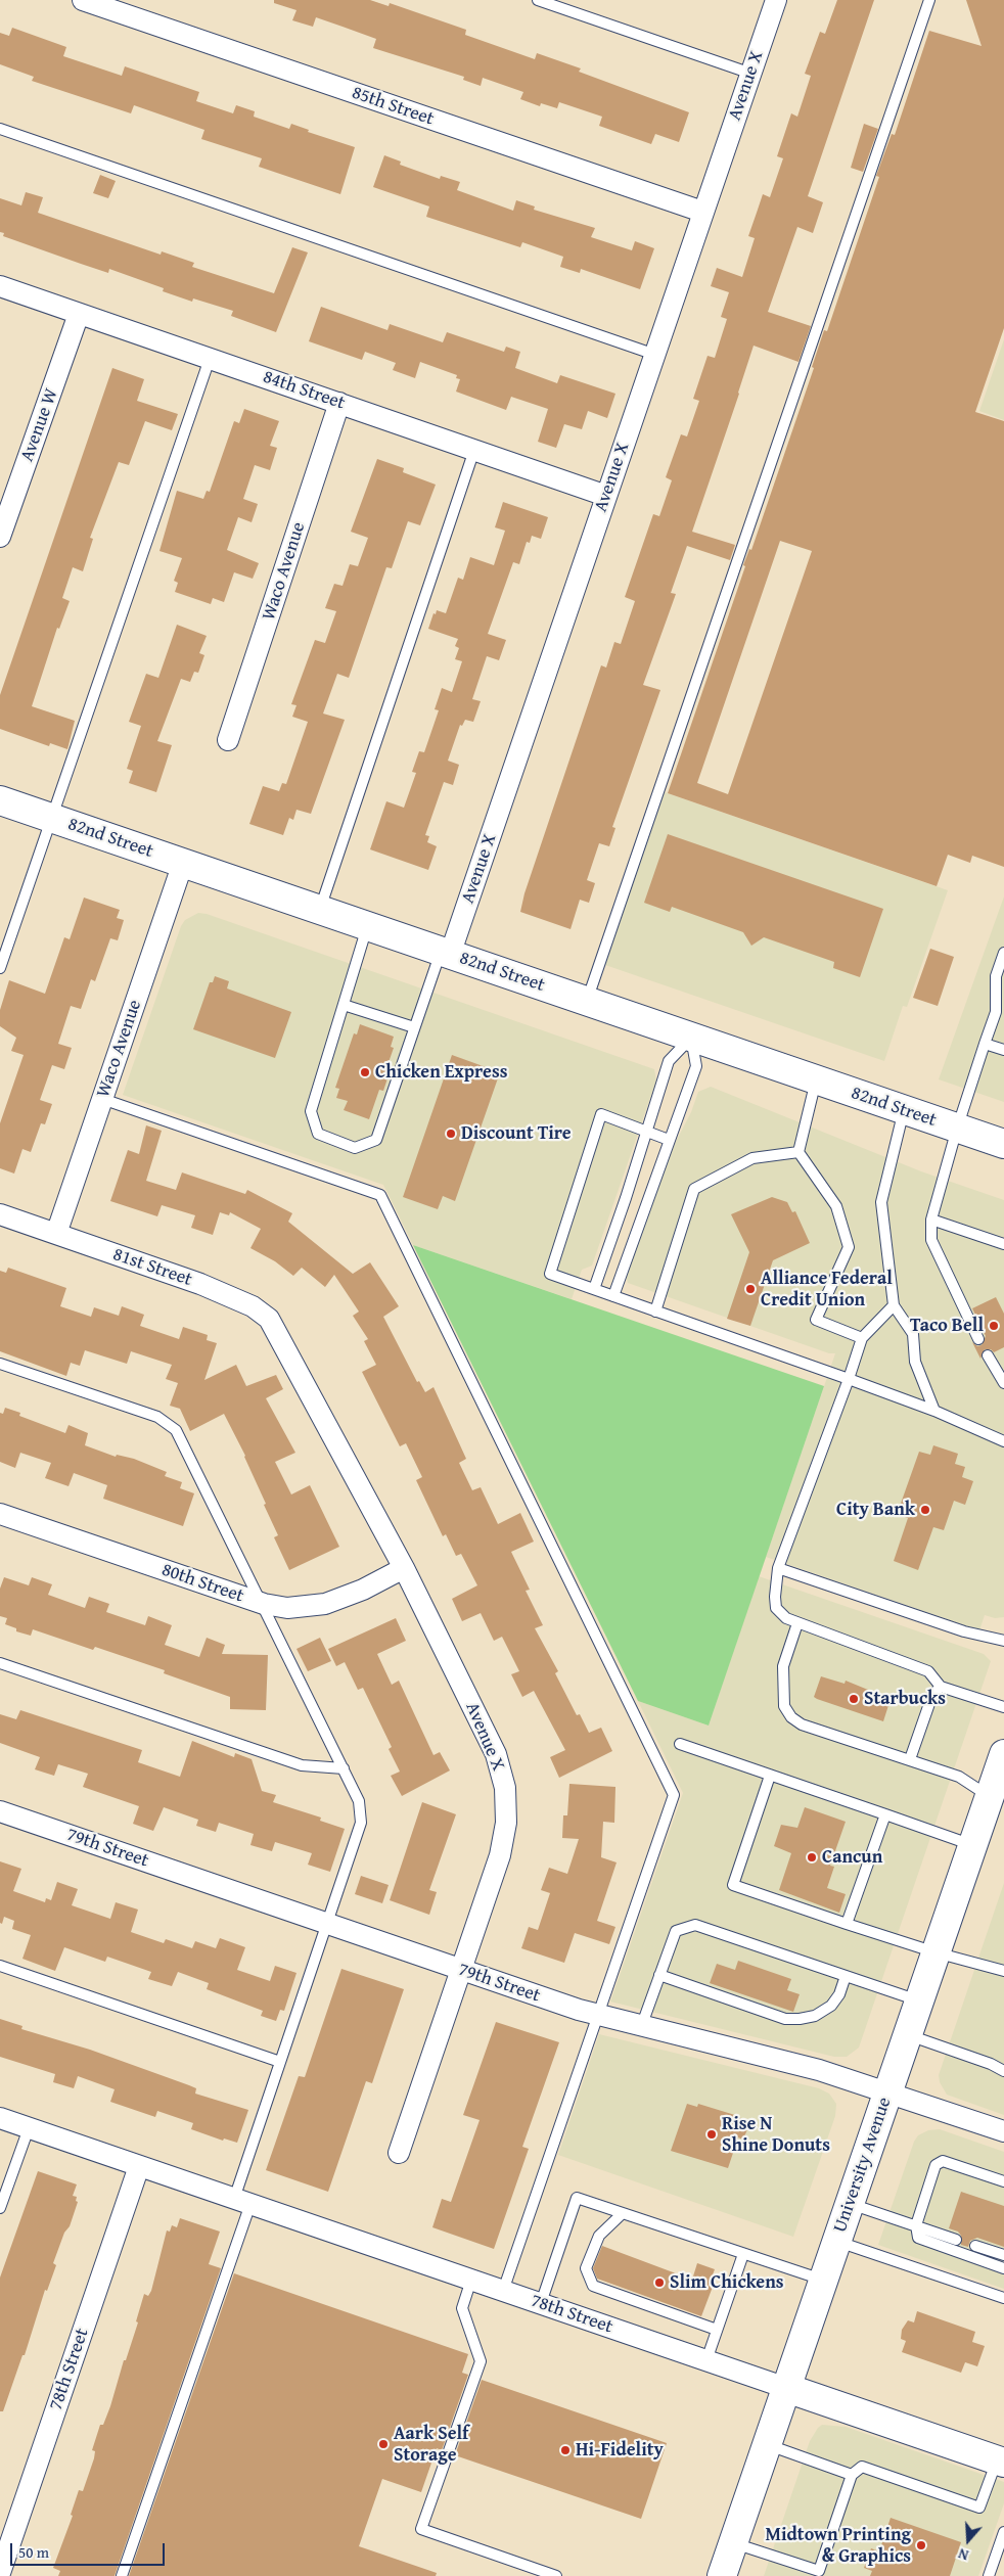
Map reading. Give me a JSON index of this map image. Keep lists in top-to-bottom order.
{
  "streets": {
    "main road": ["82nd Street", "University Avenue", "78th Street"],
    "street": [
      "Avenue X",
      "85th Street",
      "84th Street",
      "Avenue W",
      "Waco Avenue",
      "81st Street",
      "80th Street",
      "79th Street"
    ]
  },
  "crossings": [
    ["Avenue X", "85th Street"],
    ["Avenue X", "84th Street"],
    ["Avenue X", "82nd Street"],
    ["Avenue X", "81st Street"],
    ["Avenue X", "80th Street"],
    ["Avenue X", "79th Street"],
    ["84th Street", "Avenue W"],
    ["84th Street", "Waco Avenue"],
    ["Waco Avenue", "82nd Street"],
    ["Waco Avenue", "81st Street"],
    ["79th Street", "University Avenue"],
    ["University Avenue", "78th Street"]
  ],
  "places": [
    "Chicken Express",
    "Discount Tire",
    "Alliance Federal Credit Union",
    "Taco Bell",
    "City Bank",
    "Starbucks",
    "Cancun",
    "Rise N Shine Donuts",
    "Slim Chickens",
    "Aark Self Storage",
    "Hi-Fidelity",
    "Midtown Printing & Graphics"
  ],
  "scale_bar": "50 m",
  "north": "bottom"
}
